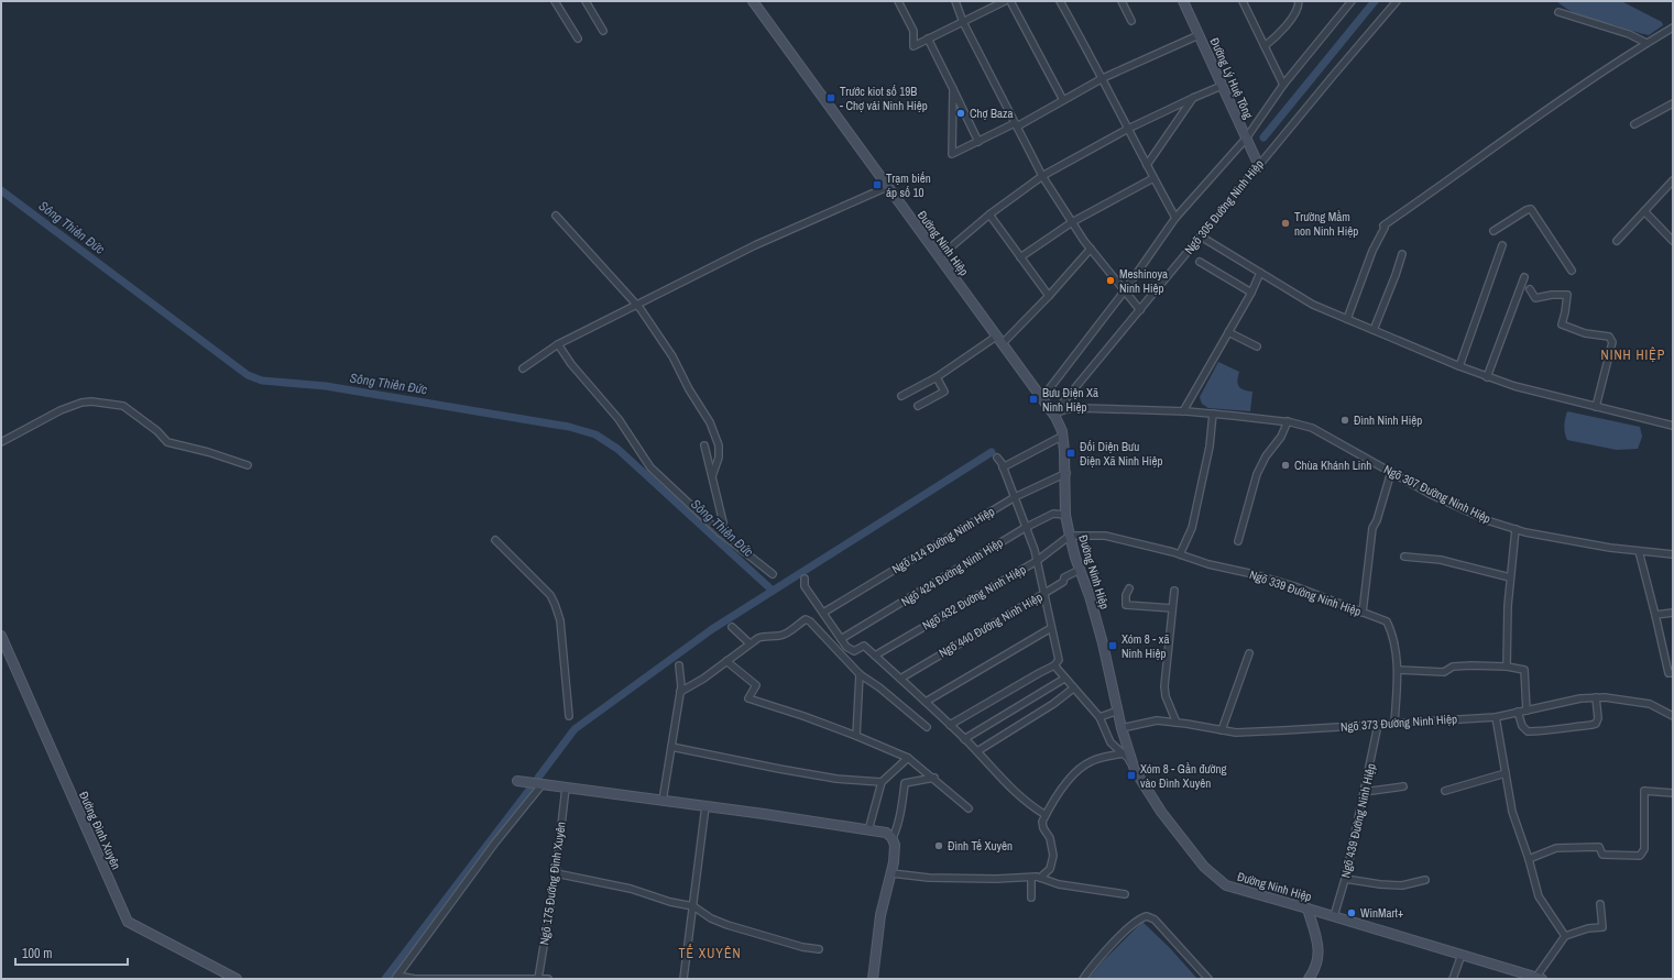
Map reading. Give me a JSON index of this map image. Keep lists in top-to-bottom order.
{
  "streets": {
    "main road": ["Đường Lý Huệ Tông", "Đường Ninh Hiệp", "Đường Đình Xuyên"],
    "street": [
      "Ngõ 305 Đường Ninh Hiệp",
      "Ngõ 307 Đường Ninh Hiệp",
      "Ngõ 414 Đường Ninh Hiệp",
      "Ngõ 424 Đường Ninh Hiệp",
      "Ngõ 339 Đường Ninh Hiệp",
      "Ngõ 432 Đường Ninh Hiệp",
      "Ngõ 440 Đường Ninh Hiệp",
      "Ngõ 373 Đường Ninh Hiệp",
      "Ngõ 439 Đường Ninh Hiệp",
      "Ngõ 175 Đường Đình Xuyên"
    ]
  },
  "crossings": [
    ["Đường Lý Huệ Tông", "Ngõ 305 Đường Ninh Hiệp"],
    ["Ngõ 305 Đường Ninh Hiệp", "Đường Ninh Hiệp"],
    ["Ngõ 305 Đường Ninh Hiệp", "Ngõ 307 Đường Ninh Hiệp"],
    ["Đường Ninh Hiệp", "Ngõ 307 Đường Ninh Hiệp"],
    ["Đường Ninh Hiệp", "Ngõ 414 Đường Ninh Hiệp"],
    ["Đường Ninh Hiệp", "Ngõ 424 Đường Ninh Hiệp"],
    ["Đường Ninh Hiệp", "Ngõ 339 Đường Ninh Hiệp"],
    ["Đường Ninh Hiệp", "Ngõ 432 Đường Ninh Hiệp"],
    ["Đường Ninh Hiệp", "Ngõ 440 Đường Ninh Hiệp"],
    ["Đường Ninh Hiệp", "Ngõ 373 Đường Ninh Hiệp"],
    ["Đường Ninh Hiệp", "Ngõ 439 Đường Ninh Hiệp"],
    ["Ngõ 339 Đường Ninh Hiệp", "Ngõ 432 Đường Ninh Hiệp"],
    ["Ngõ 339 Đường Ninh Hiệp", "Ngõ 373 Đường Ninh Hiệp"],
    ["Ngõ 373 Đường Ninh Hiệp", "Ngõ 439 Đường Ninh Hiệp"]
  ],
  "districts": ["NINH HIỆP", "TẾ XUYÊN"],
  "water": ["Sông Thiên Đức"],
  "places": {
    "transit": [
      "Trước kiot số 19B - Chợ vải Ninh Hiệp",
      "Trạm biến áp số 10",
      "Bưu Điện Xã Ninh Hiệp",
      "Đối Diện Bưu Điện Xã Ninh Hiệp",
      "Xóm 8 - xã Ninh Hiệp",
      "Xóm 8 - Gần đường vào Đình Xuyên"
    ],
    "other": [
      "Chợ Baza",
      "Trường Mầm non Ninh Hiệp",
      "Meshinoya Ninh Hiệp",
      "Đình Ninh Hiệp",
      "Chùa Khánh Linh",
      "Đình Tế Xuyên",
      "WinMart+"
    ]
  },
  "scale_bar": "100 m"
}
